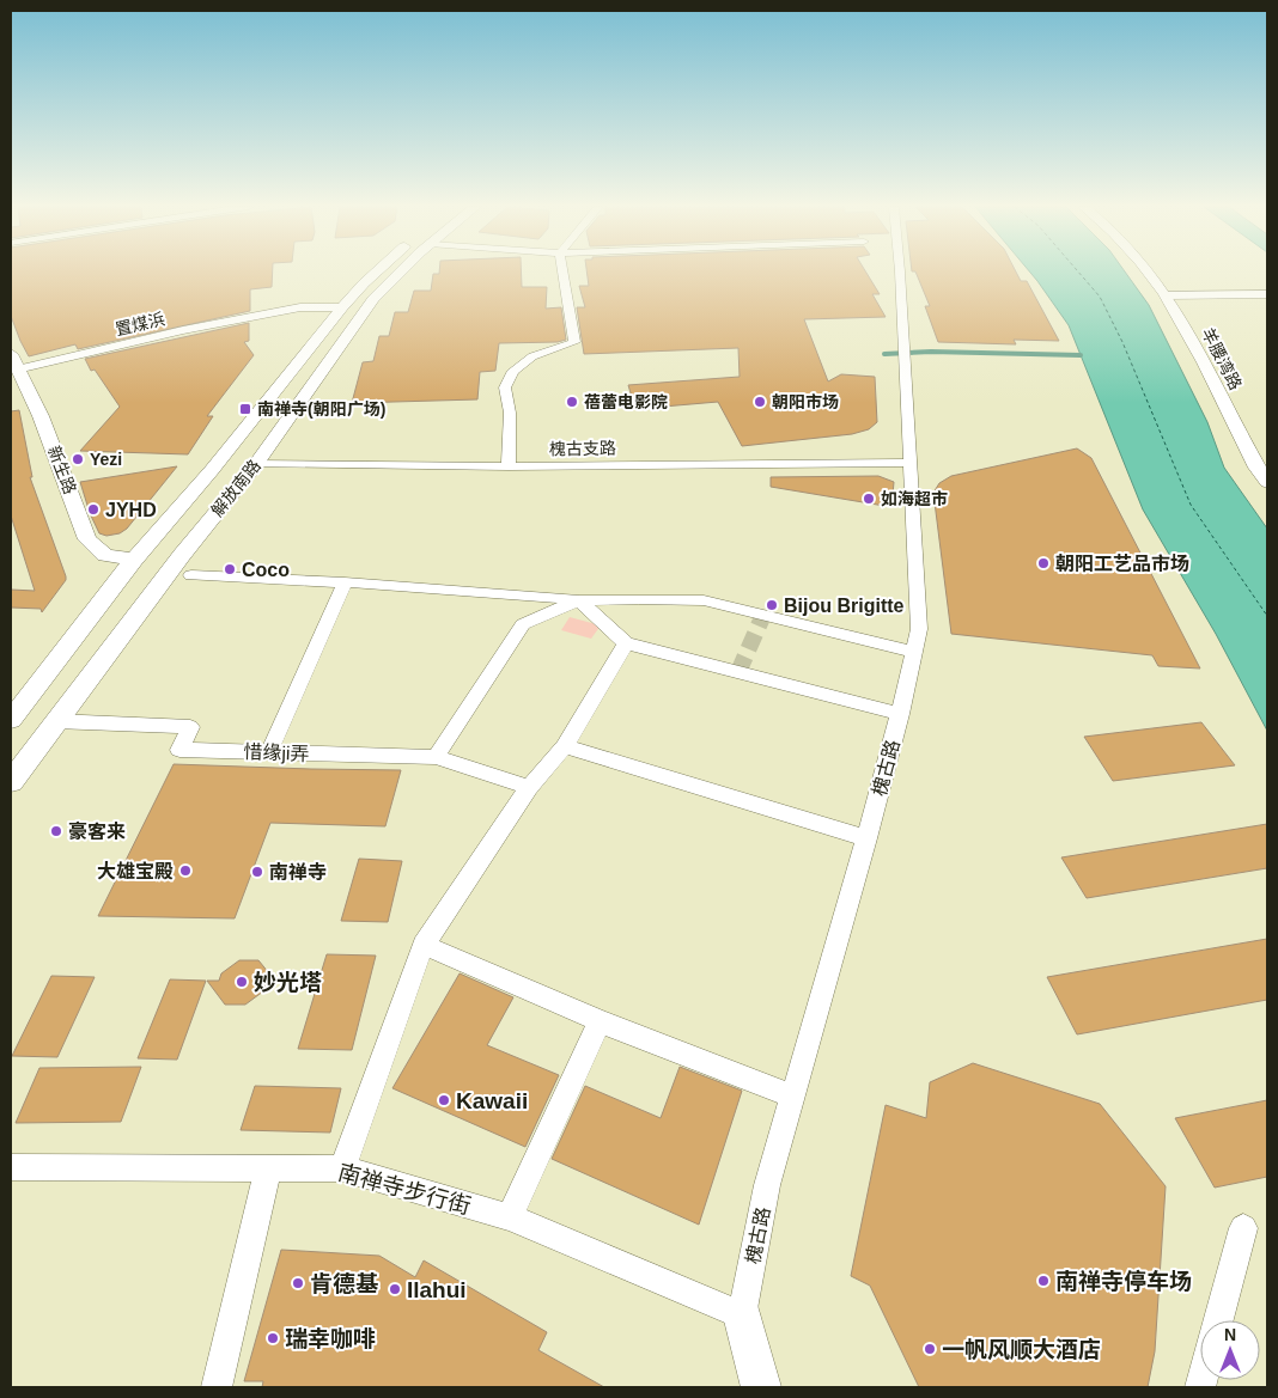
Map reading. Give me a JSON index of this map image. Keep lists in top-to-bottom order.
{
  "streets": {
    "main road": ["羊腰湾路", "新生路", "解放南路"],
    "street": [
      "置煤浜",
      "槐古支路",
      "惜缘ji弄",
      "槐古路",
      "南禅寺步行街"
    ]
  },
  "crossings": [
    ["置煤浜", "新生路"],
    ["置煤浜", "解放南路"],
    ["槐古支路", "解放南路"],
    ["槐古支路", "槐古路"],
    ["新生路", "解放南路"],
    ["解放南路", "惜缘ji弄"],
    ["槐古路", "南禅寺步行街"]
  ],
  "places": {
    "other": [
      "蓓蕾电影院",
      "朝阳市场",
      "Yezi",
      "如海超市",
      "JYHD",
      "朝阳工艺品市场",
      "Coco",
      "Bijou Brigitte",
      "豪客来",
      "大雄宝殿",
      "南禅寺",
      "妙光塔",
      "Kawaii",
      "南禅寺停车场",
      "肯德基",
      "Ilahui",
      "瑞幸咖啡",
      "一帆风顺大酒店"
    ],
    "transit": ["南禅寺(朝阳广场)"]
  },
  "north": "top"
}
